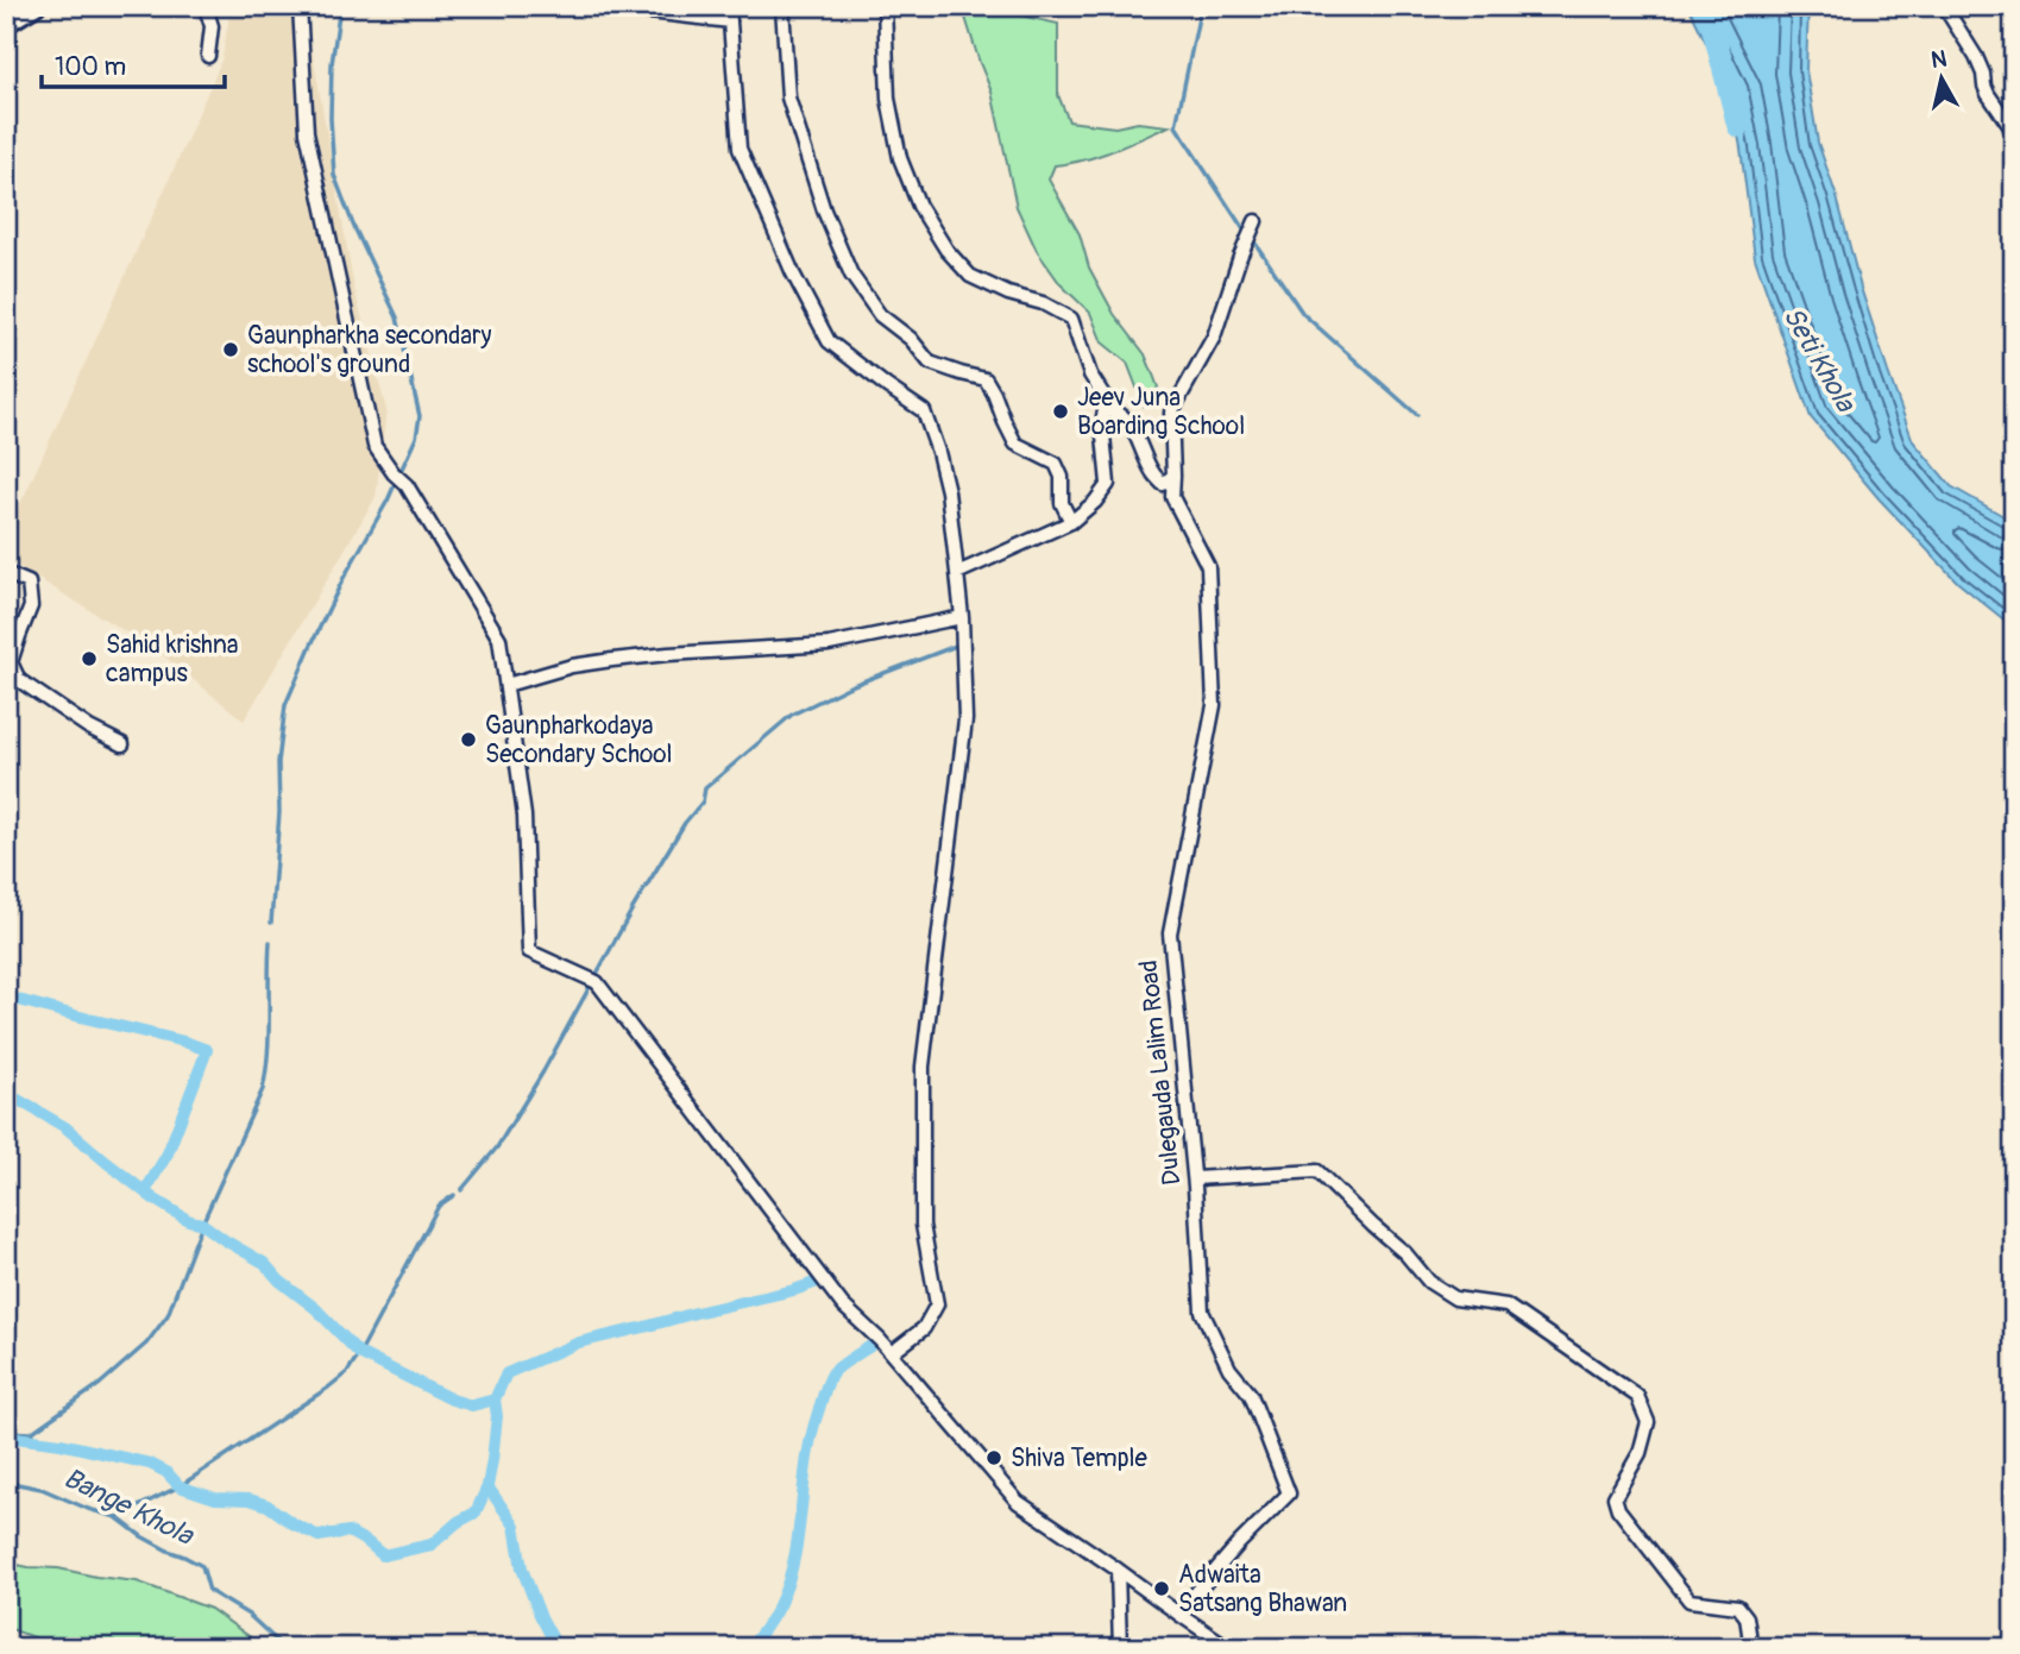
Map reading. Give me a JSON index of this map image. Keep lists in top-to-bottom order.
{
  "streets": {
    "street": ["Dulegauda Lalim Road"]
  },
  "water": ["Seti Khola", "Bange Khola"],
  "places": [
    "Gaunpharkha secondary school's ground",
    "Jeev Juna Boarding School",
    "Sahid krishna campus",
    "Gaunpharkodaya Secondary School",
    "Shiva Temple",
    "Adwaita Satsang Bhawan"
  ],
  "scale_bar": "100 m",
  "north": "top"
}
